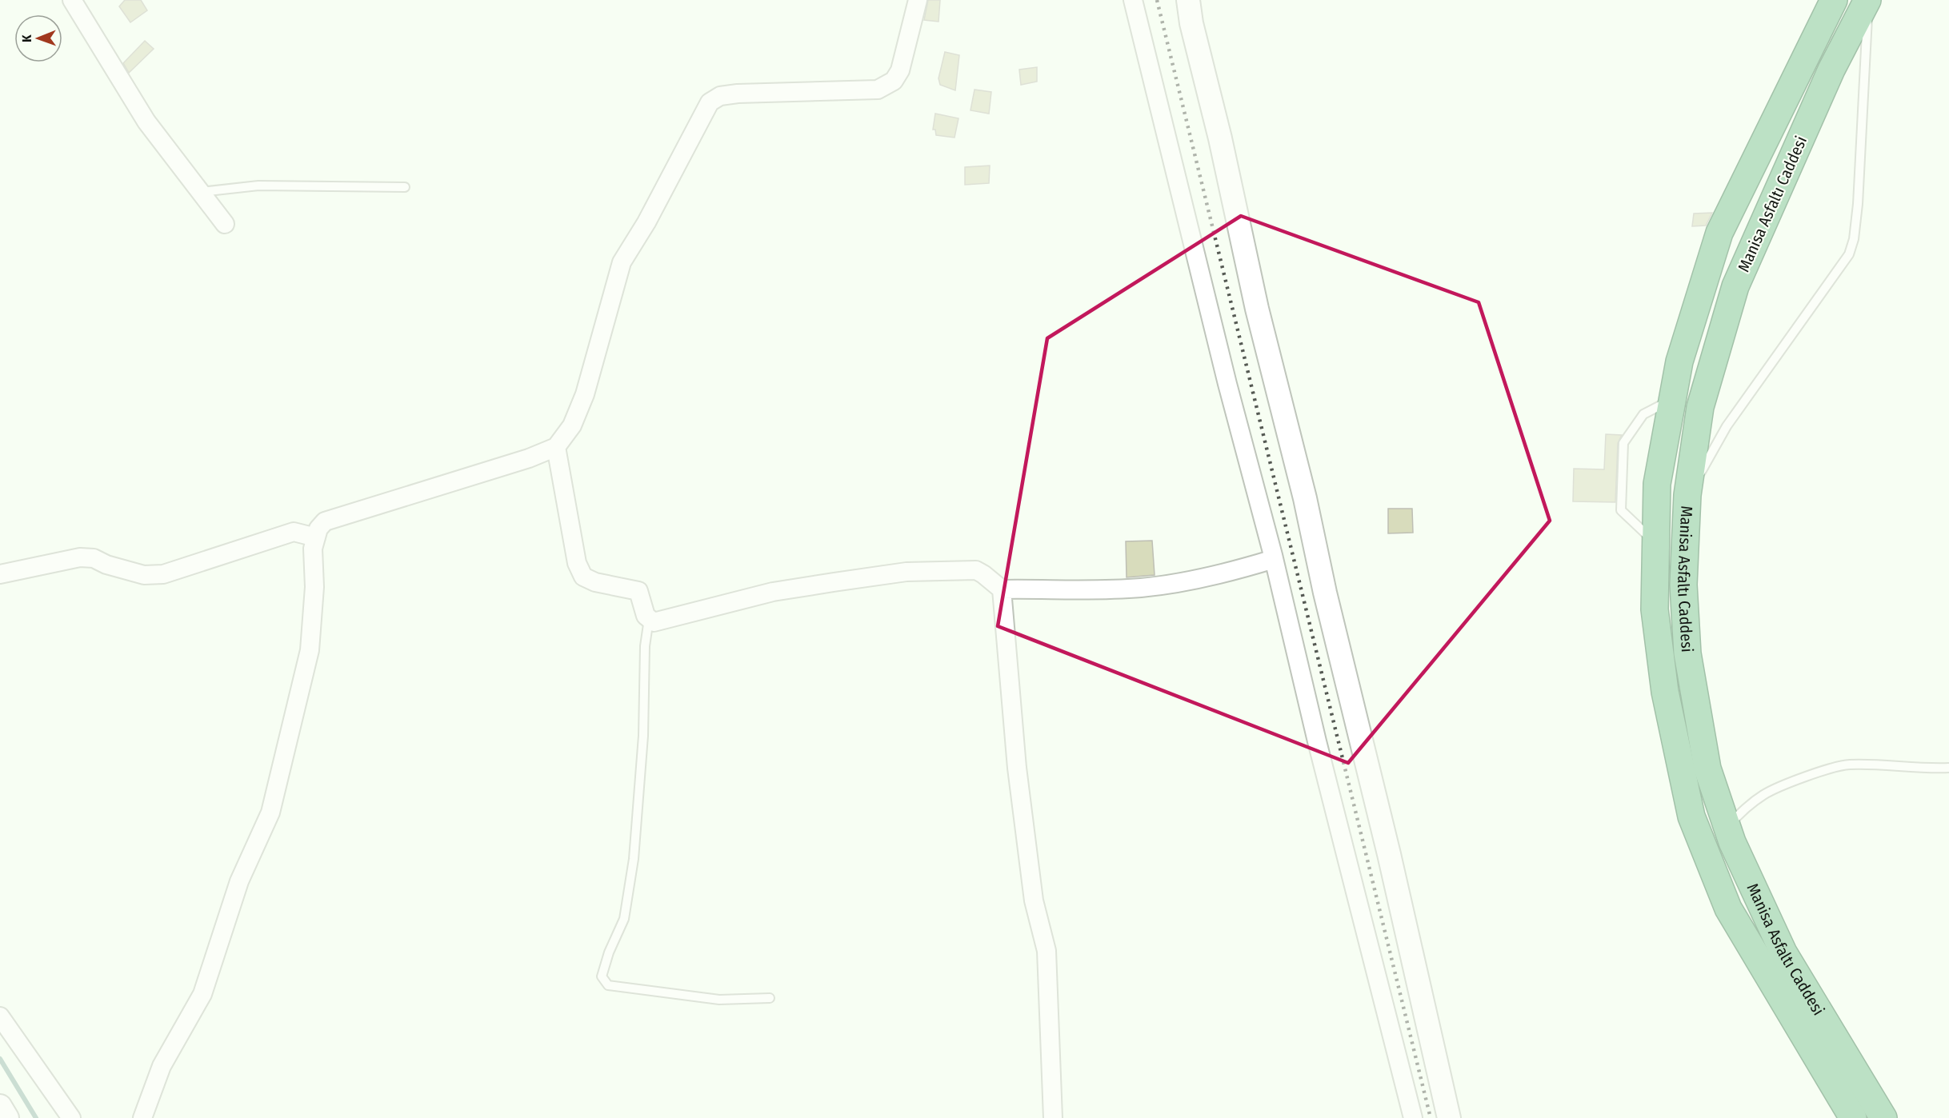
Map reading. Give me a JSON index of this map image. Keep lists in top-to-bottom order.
{
  "streets": {
    "highway": ["Manisa Asfaltı Caddesi"]
  },
  "north": "left"
}
